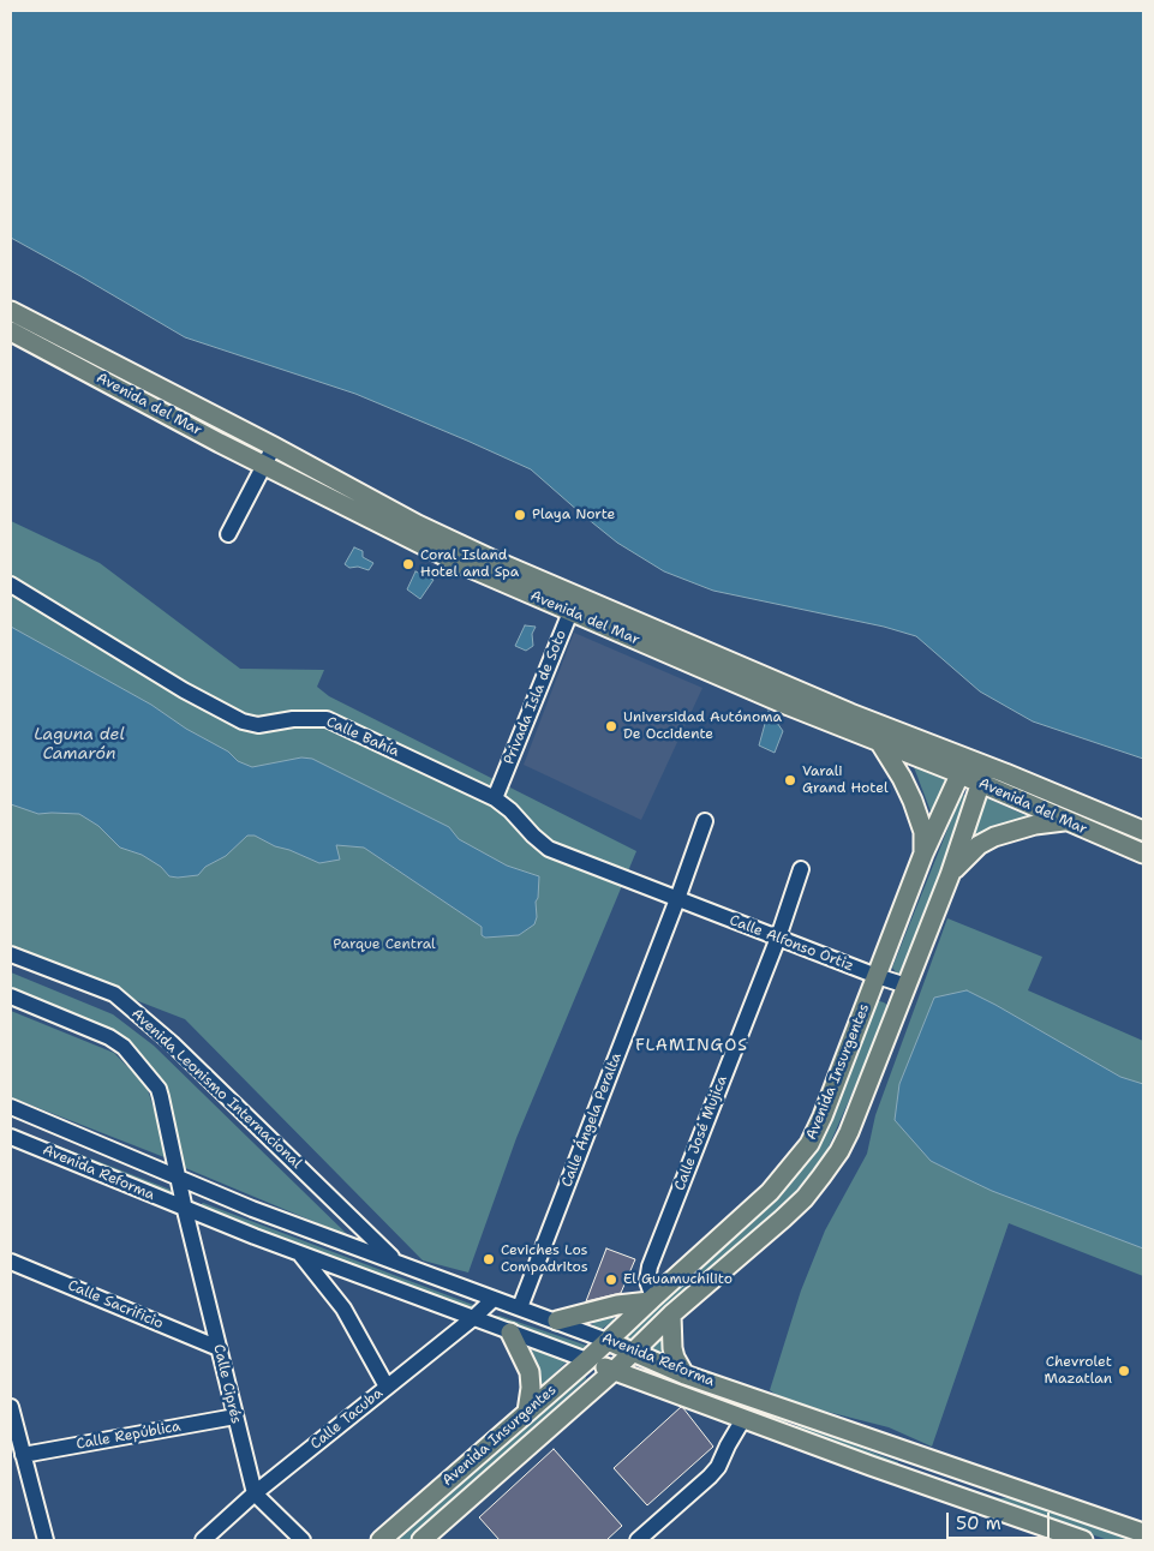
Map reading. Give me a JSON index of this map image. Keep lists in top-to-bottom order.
{
  "streets": {
    "main road": ["Avenida del Mar", "Avenida Insurgentes", "Avenida Reforma"],
    "street": [
      "Privada Isla de Soto",
      "Calle Bahía",
      "Calle Alfonso Ortiz",
      "Avenida Leonismo Internacional",
      "Calle Ángela Peralta",
      "Calle José Mujica",
      "Calle Sacrificio",
      "Calle Ciprés",
      "Calle Tacuba",
      "Calle República"
    ]
  },
  "crossings": [
    ["Avenida del Mar", "Privada Isla de Soto"],
    ["Avenida del Mar", "Avenida Insurgentes"],
    ["Privada Isla de Soto", "Calle Bahía"],
    ["Calle Bahía", "Calle Alfonso Ortiz"],
    ["Calle Bahía", "Calle Ángela Peralta"],
    ["Calle Alfonso Ortiz", "Avenida Insurgentes"],
    ["Calle Alfonso Ortiz", "Calle Ángela Peralta"],
    ["Calle Alfonso Ortiz", "Calle José Mujica"],
    ["Avenida Insurgentes", "Calle José Mujica"],
    ["Avenida Insurgentes", "Avenida Reforma"],
    ["Avenida Leonismo Internacional", "Avenida Reforma"],
    ["Calle Ángela Peralta", "Avenida Reforma"],
    ["Avenida Reforma", "Calle Ciprés"],
    ["Avenida Reforma", "Calle Tacuba"],
    ["Calle Sacrificio", "Calle Ciprés"],
    ["Calle Ciprés", "Calle Tacuba"],
    ["Calle Ciprés", "Calle República"]
  ],
  "districts": ["FLAMINGOS"],
  "water": ["Laguna del Camarón"],
  "parks": ["Parque Central"],
  "places": [
    "Playa Norte",
    "Coral Island Hotel and Spa",
    "Universidad Autónoma De Occidente",
    "Varali Grand Hotel",
    "Ceviches Los Compadritos",
    "El Guamuchilito",
    "Chevrolet Mazatlan"
  ],
  "scale_bar": "50 m"
}
